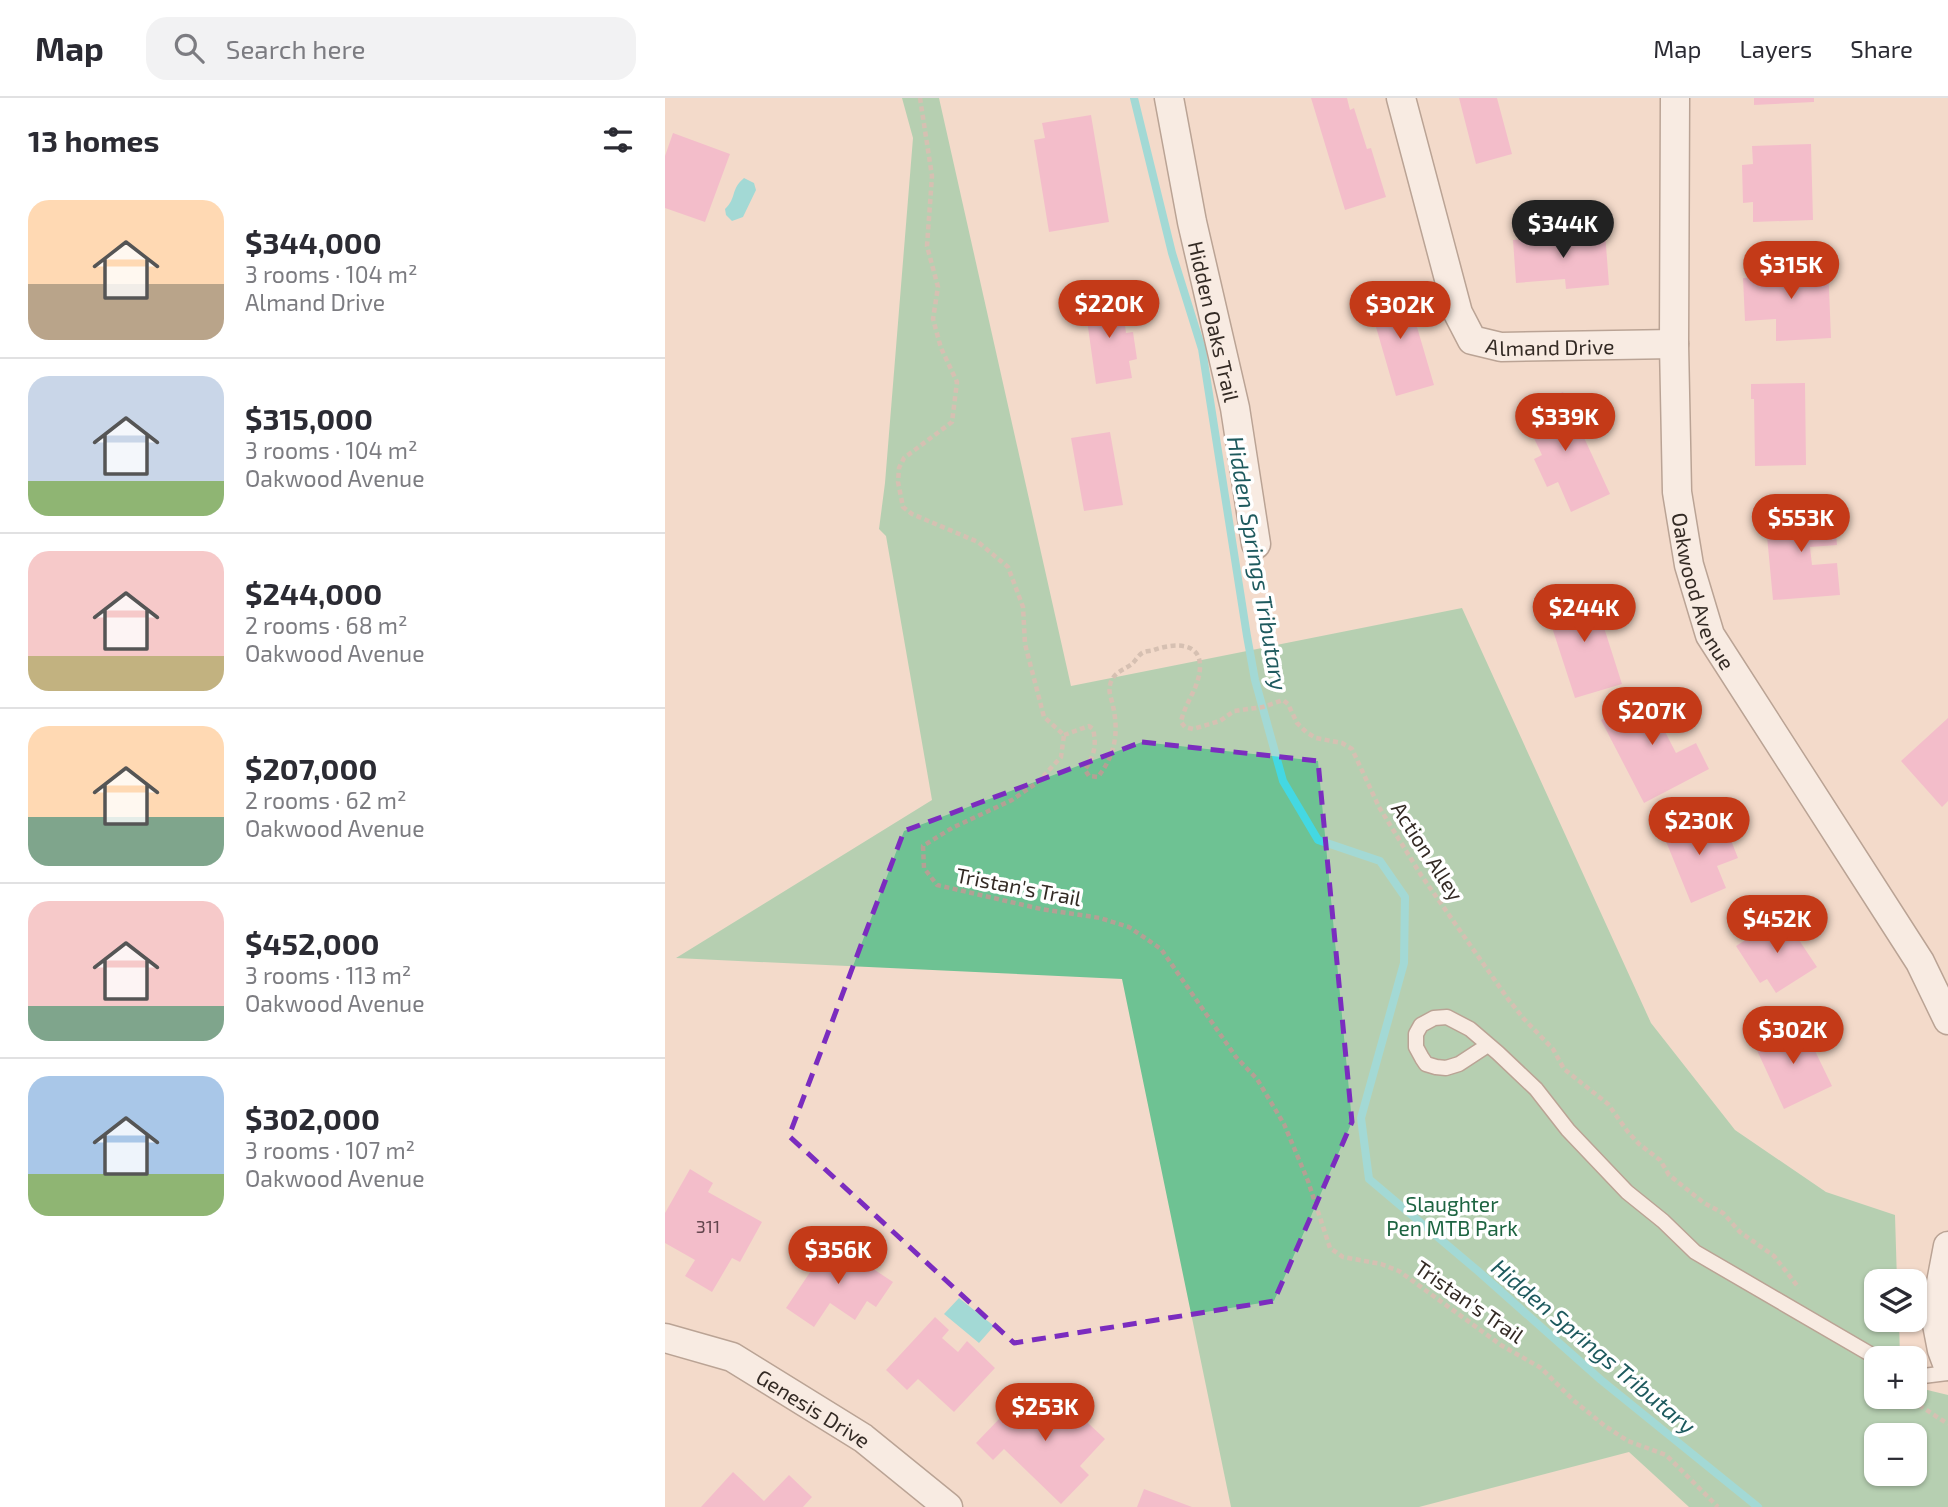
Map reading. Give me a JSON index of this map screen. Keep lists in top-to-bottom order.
{
  "streets": {
    "street": [
      "Hidden Oaks Trail",
      "Almand Drive",
      "Oakwood Avenue",
      "Genesis Drive"
    ],
    "path": ["Action Alley", "Tristan's Trail"]
  },
  "crossings": [
    ["Almand Drive", "Oakwood Avenue"],
    ["Action Alley", "Tristan's Trail"]
  ],
  "water": ["Hidden Springs Tributary"],
  "parks": ["Slaughter Pen MTB Park"],
  "house_numbers": ["311"],
  "page": {
    "header": "Map",
    "search": "Search here",
    "nav": ["Map", "Layers", "Share"],
    "heading": "13 homes",
    "list": [
      {
        "name": "$344,000",
        "note": "3 rooms · 104 m² · Almand Drive"
      },
      {
        "name": "$315,000",
        "note": "3 rooms · 104 m² · Oakwood Avenue"
      },
      {
        "name": "$244,000",
        "note": "2 rooms · 68 m² · Oakwood Avenue"
      },
      {
        "name": "$207,000",
        "note": "2 rooms · 62 m² · Oakwood Avenue"
      },
      {
        "name": "$452,000",
        "note": "3 rooms · 113 m² · Oakwood Avenue"
      },
      {
        "name": "$302,000",
        "note": "3 rooms · 107 m² · Oakwood Avenue"
      }
    ],
    "price": [
      "$344K",
      "$315K",
      "$220K",
      "$302K",
      "$339K",
      "$553K",
      "$244K",
      "$207K",
      "$230K",
      "$452K",
      "$302K",
      "$356K",
      "$253K"
    ],
    "map_buttons": ["+", "−"]
  }
}
